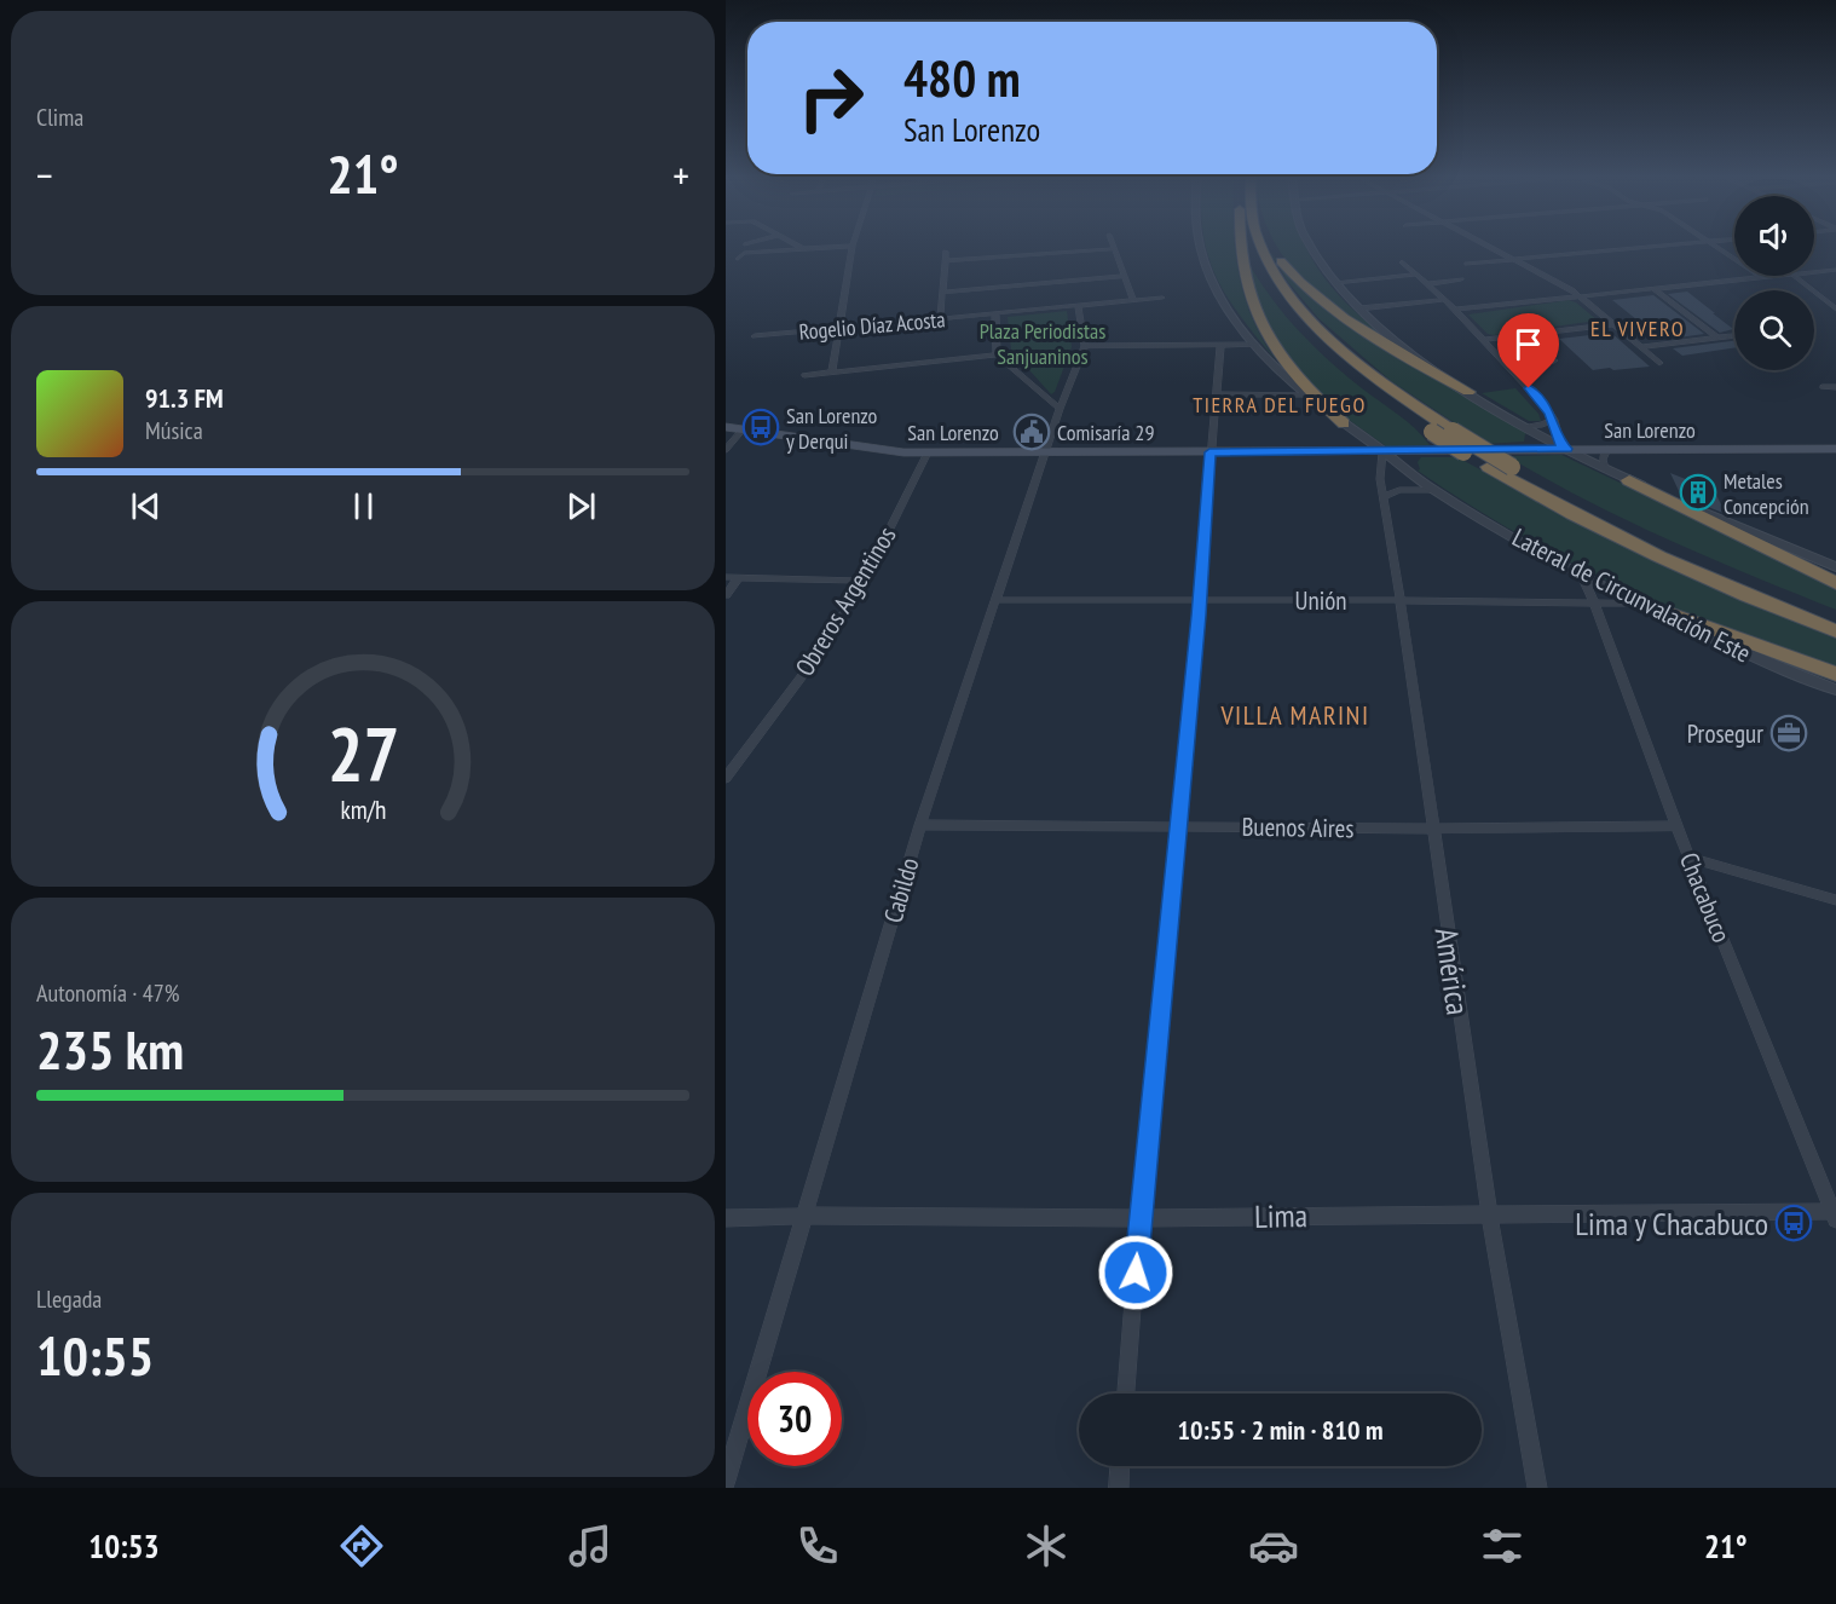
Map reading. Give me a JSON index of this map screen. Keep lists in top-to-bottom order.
{
  "streets": {
    "main road": ["San Lorenzo"],
    "street": [
      "Rogelio Díaz Acosta",
      "Lateral de Circunvalación Este",
      "Unión",
      "Obreros Argentinos",
      "Buenos Aires",
      "Cabildo",
      "Chacabuco",
      "América",
      "Lima"
    ]
  },
  "crossings": [
    ["San Lorenzo", "Lateral de Circunvalación Este"],
    ["San Lorenzo", "Obreros Argentinos"],
    ["San Lorenzo", "Cabildo"],
    ["San Lorenzo", "América"],
    ["Lateral de Circunvalación Este", "Unión"],
    ["Lateral de Circunvalación Este", "Chacabuco"],
    ["Lateral de Circunvalación Este", "América"],
    ["Unión", "Cabildo"],
    ["Unión", "Chacabuco"],
    ["Unión", "América"],
    ["Buenos Aires", "Cabildo"],
    ["Buenos Aires", "Chacabuco"],
    ["Buenos Aires", "América"],
    ["Cabildo", "Lima"],
    ["Chacabuco", "Lima"],
    ["América", "Lima"]
  ],
  "districts": ["EL VIVERO", "TIERRA DEL FUEGO", "VILLA MARINI"],
  "parks": ["Plaza Periodistas Sanjuaninos"],
  "places": {
    "bus stop": ["San Lorenzo y Derqui", "Lima y Chacabuco"],
    "public building": ["Comisaría 29"],
    "building": ["Metales Concepción"],
    "office": ["Prosegur"]
  },
  "page": {
    "tile": [
      "Clima",
      ["Autonomía · 47%", "235 km"],
      ["Llegada", "10:55"]
    ],
    "turn": ["480 m", "San Lorenzo"],
    "heat": ["−", "21°", "+"],
    "song": ["91.3 FM", "Música"],
    "limit": "30",
    "trip": "10:55 · 2 min · 810 m",
    "tabs": ["10:53", "21°"],
    "gauge": ["27", "km/h"]
  }
}
